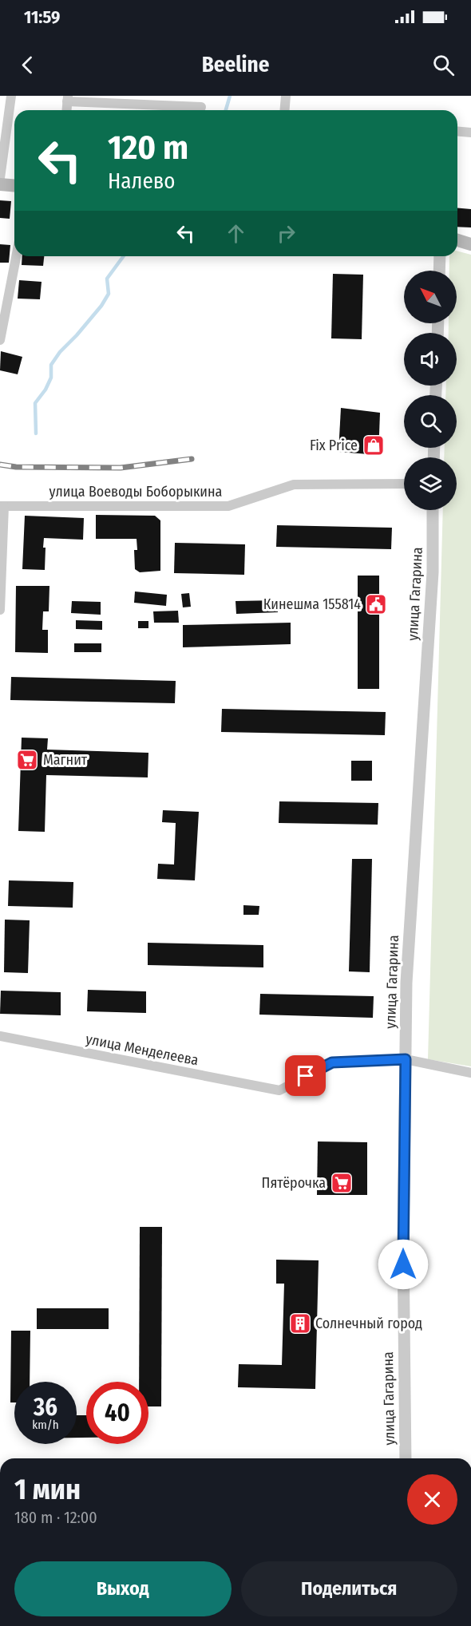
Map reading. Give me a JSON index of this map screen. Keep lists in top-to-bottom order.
{
  "streets": {
    "street": ["улица Воеводы Боборыкина", "улица Гагарина", "улица Менделеева"]
  },
  "crossings": [
    ["улица Гагарина", "улица Менделеева"]
  ],
  "places": {
    "shop": ["Fix Price"],
    "public building": ["Кинешма 155814"],
    "supermarket": ["Магнит", "Пятёрочка"],
    "building": ["Солнечный город"]
  },
  "north": "top left",
  "page": {
    "status": "11:59",
    "header": "Beeline",
    "turn": ["120 m", "Налево"],
    "speed": "36 km/h",
    "limit": "40",
    "heading": ["1 мин", "180 m · 12:00"],
    "buttons": ["Выход", "Поделиться"]
  }
}
